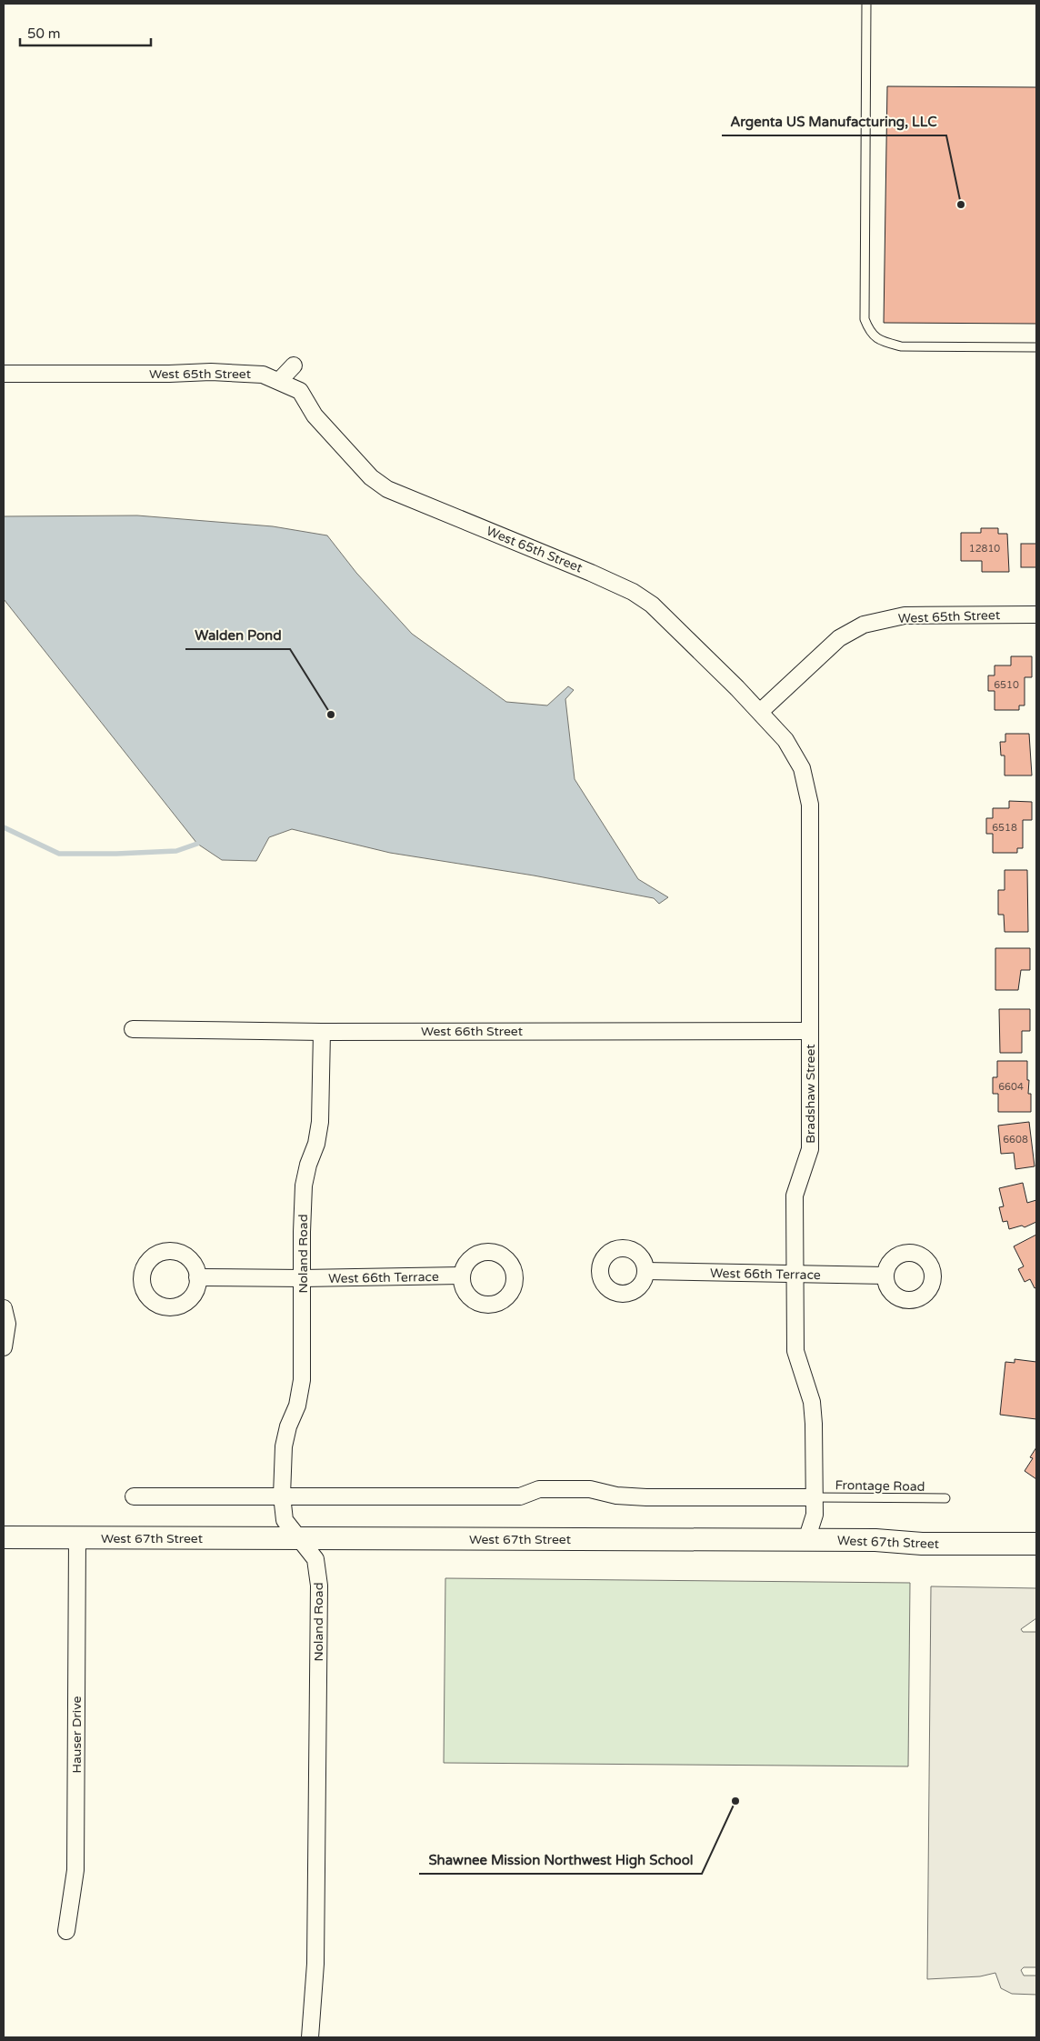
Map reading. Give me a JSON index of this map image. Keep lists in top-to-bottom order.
{
  "streets": {
    "street": [
      "West 65th Street",
      "West 66th Street",
      "Bradshaw Street",
      "Noland Road",
      "West 66th Terrace",
      "West 67th Street",
      "Hauser Drive"
    ],
    "lane": ["Frontage Road"]
  },
  "crossings": [
    ["West 65th Street", "Bradshaw Street"],
    ["West 66th Street", "Bradshaw Street"],
    ["West 66th Street", "Noland Road"],
    ["Bradshaw Street", "West 66th Terrace"],
    ["Bradshaw Street", "Frontage Road"],
    ["Bradshaw Street", "West 67th Street"],
    ["Noland Road", "West 66th Terrace"],
    ["Noland Road", "West 67th Street"],
    ["West 67th Street", "Hauser Drive"]
  ],
  "places": ["Argenta US Manufacturing, LLC", "Walden Pond", "Shawnee Mission Northwest High School"],
  "house_numbers": [
    "12810",
    "6510",
    "6518",
    "6604",
    "6608"
  ],
  "scale_bar": "50 m"
}
